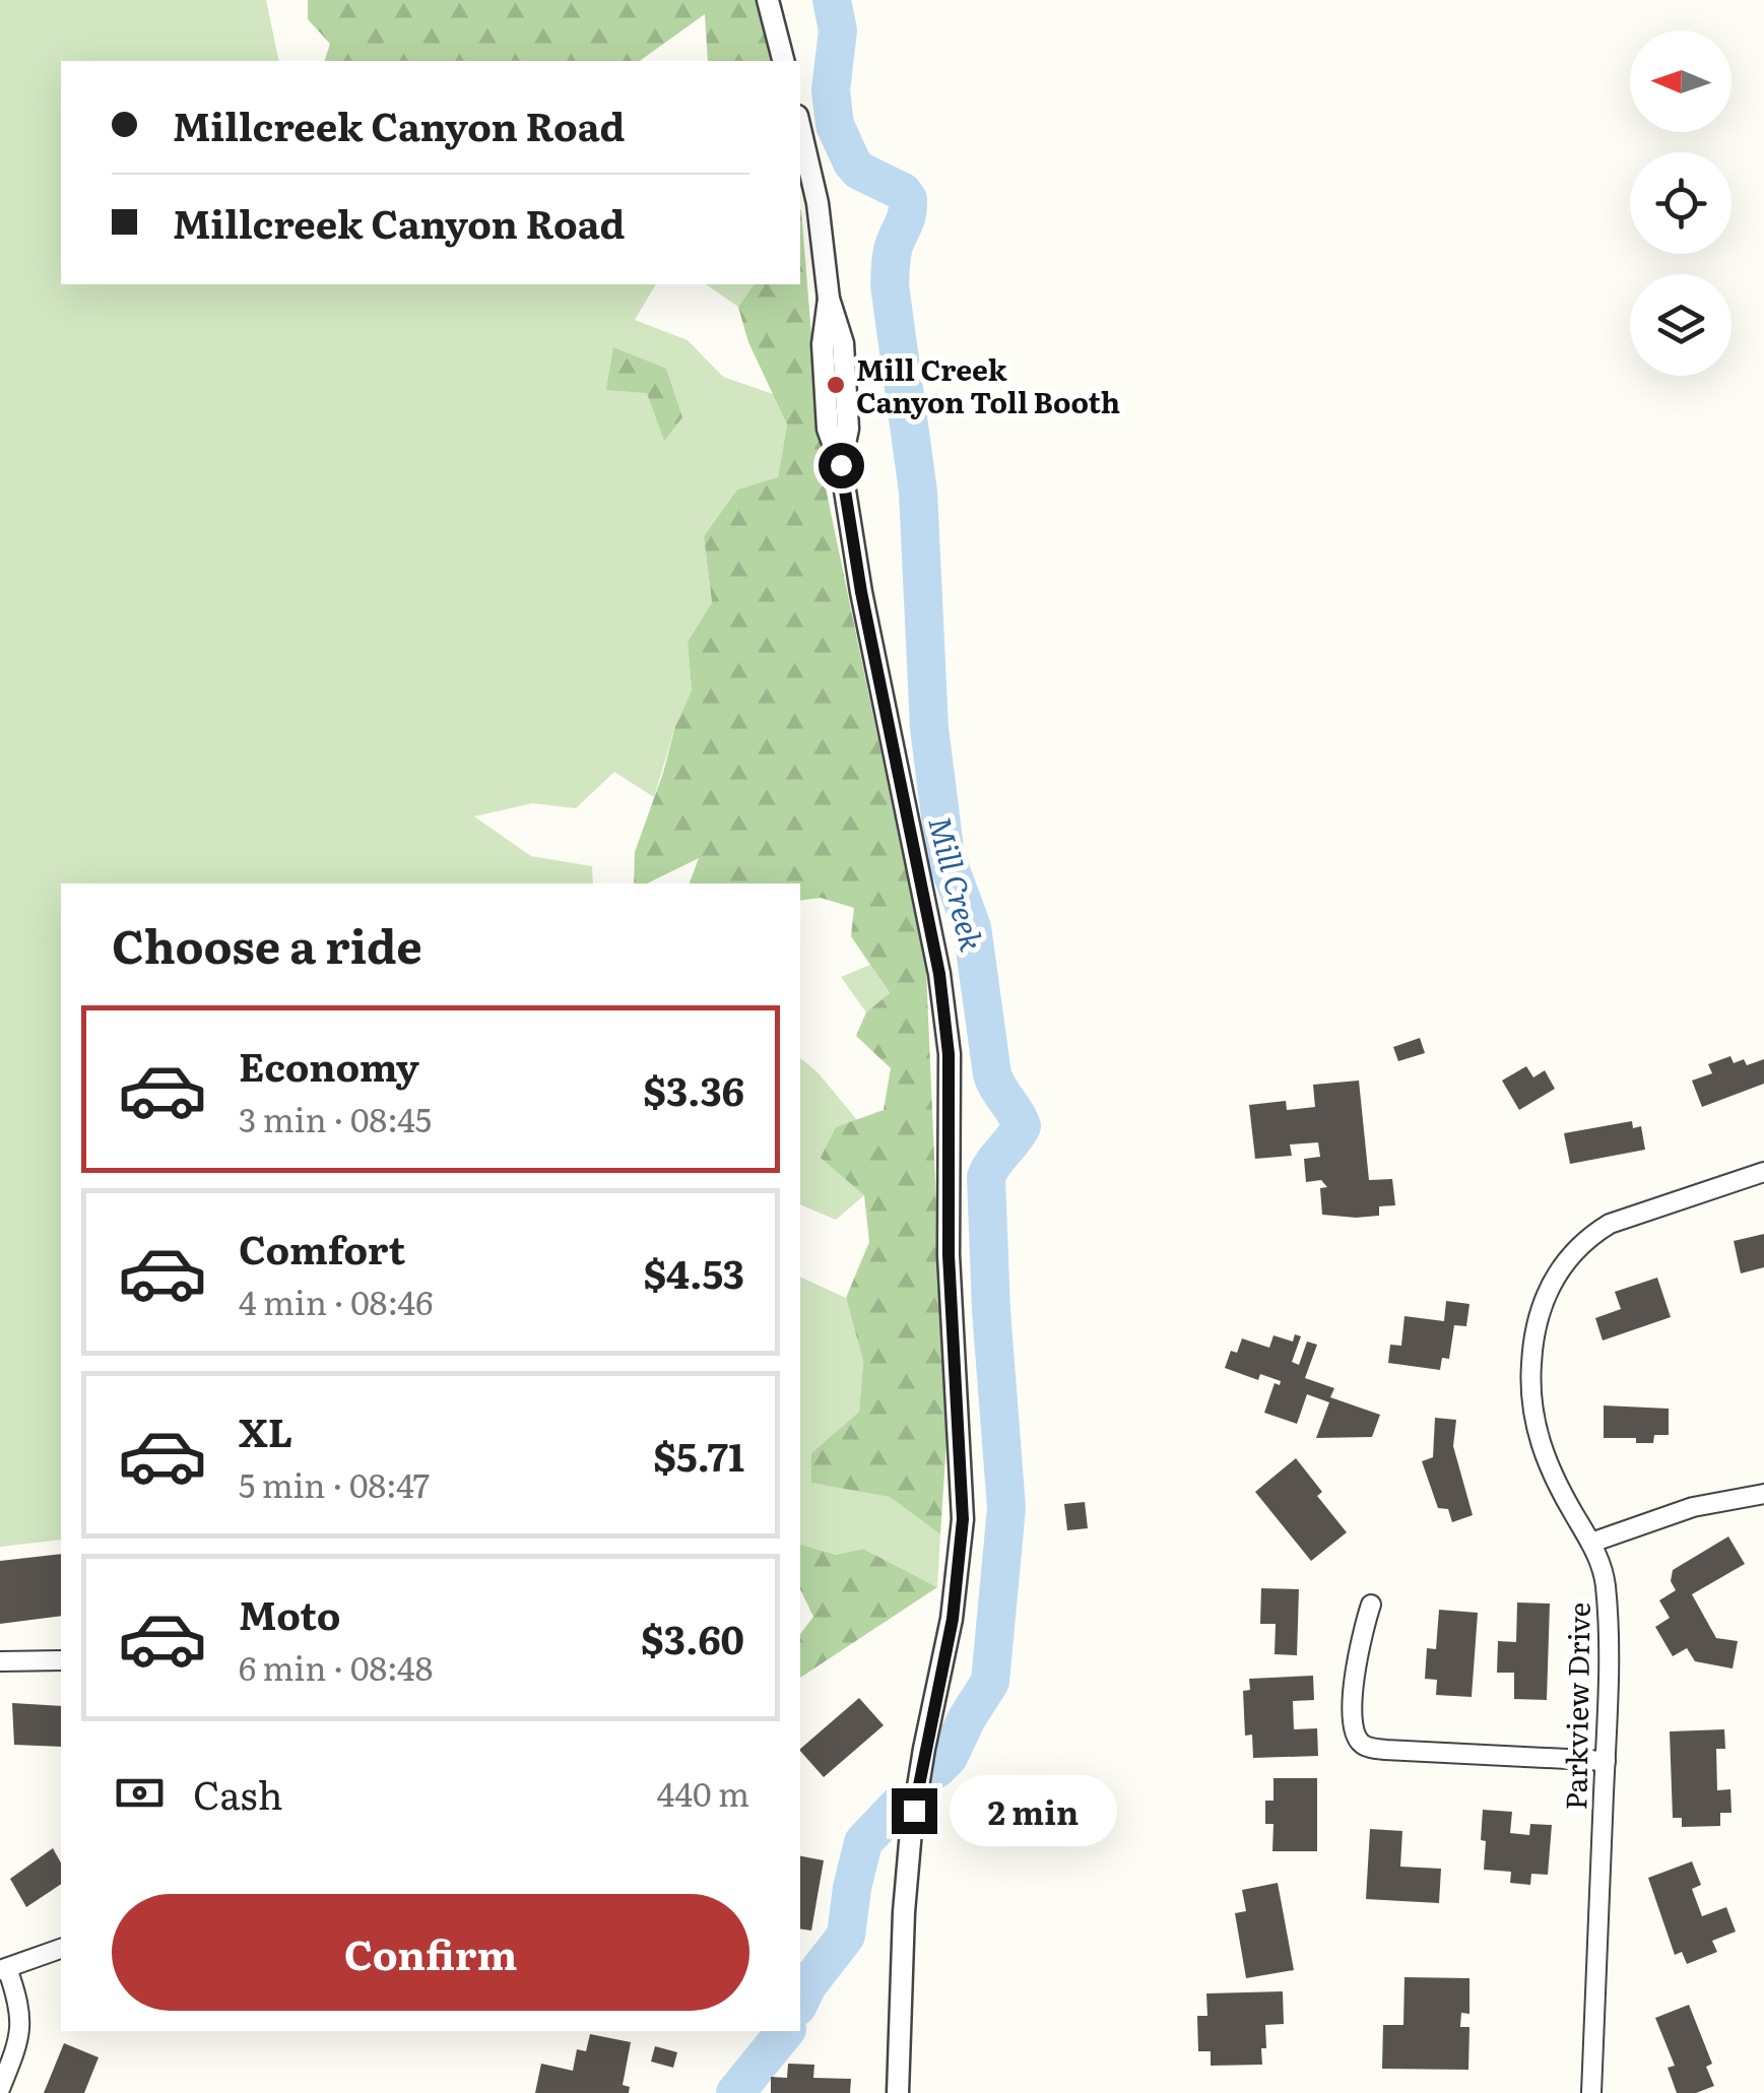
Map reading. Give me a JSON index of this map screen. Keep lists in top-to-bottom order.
{
  "streets": {
    "street": ["Parkview Drive"]
  },
  "water": ["Mill Creek"],
  "places": ["Mill Creek Canyon Toll Booth"],
  "north": "left",
  "page": {
    "banner": ["Millcreek Canyon Road", "Millcreek Canyon Road"],
    "heading": "Choose a ride",
    "list": [
      {
        "name": "Economy",
        "note": "3 min · 08:45",
        "value": "$3.36"
      },
      {
        "name": "Comfort",
        "note": "4 min · 08:46",
        "value": "$4.53"
      },
      {
        "name": "XL",
        "note": "5 min · 08:47",
        "value": "$5.71"
      },
      {
        "name": "Moto",
        "note": "6 min · 08:48",
        "value": "$3.60"
      }
    ],
    "pay": ["Cash", "440 m"],
    "bubble": "2 min",
    "buttons": "Confirm"
  }
}
